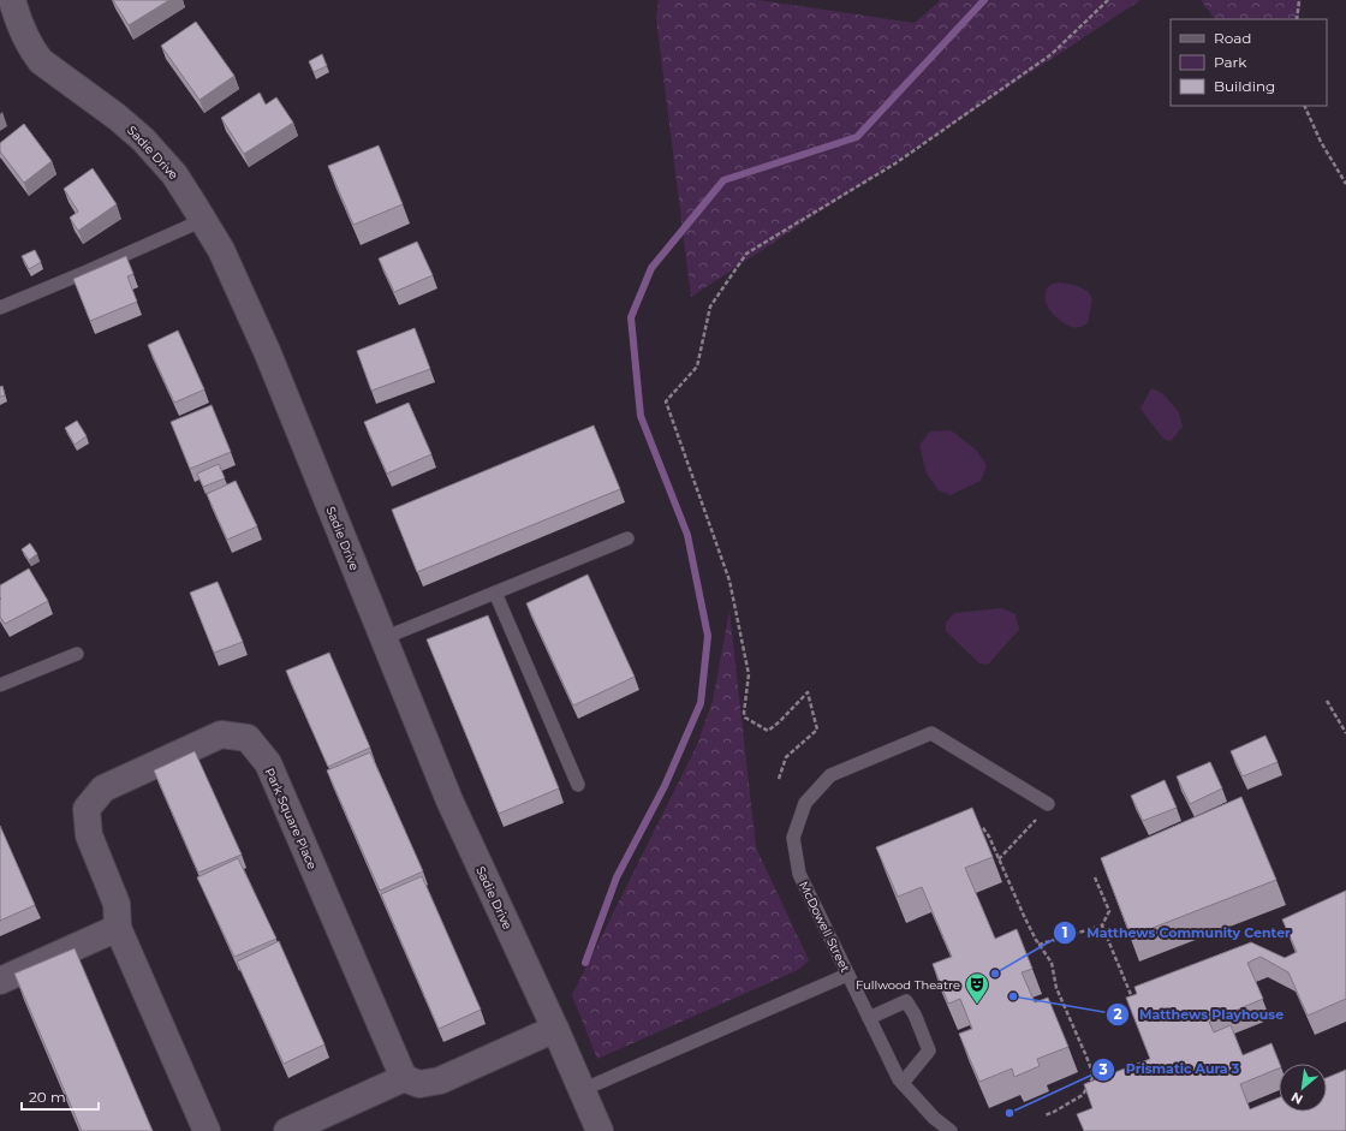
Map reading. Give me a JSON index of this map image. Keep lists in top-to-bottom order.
{
  "streets": {
    "street": ["Sadie Drive", "Park Square Place"],
    "lane": ["McDowell Street"]
  },
  "places": {
    "other": ["Matthews Community Center", "Matthews Playhouse", "Prismatic Aura 3"],
    "theatre": ["Fullwood Theatre"]
  },
  "legend": ["Road", "Park", "Building"],
  "scale_bar": "20 m",
  "north": "bottom left"
}
